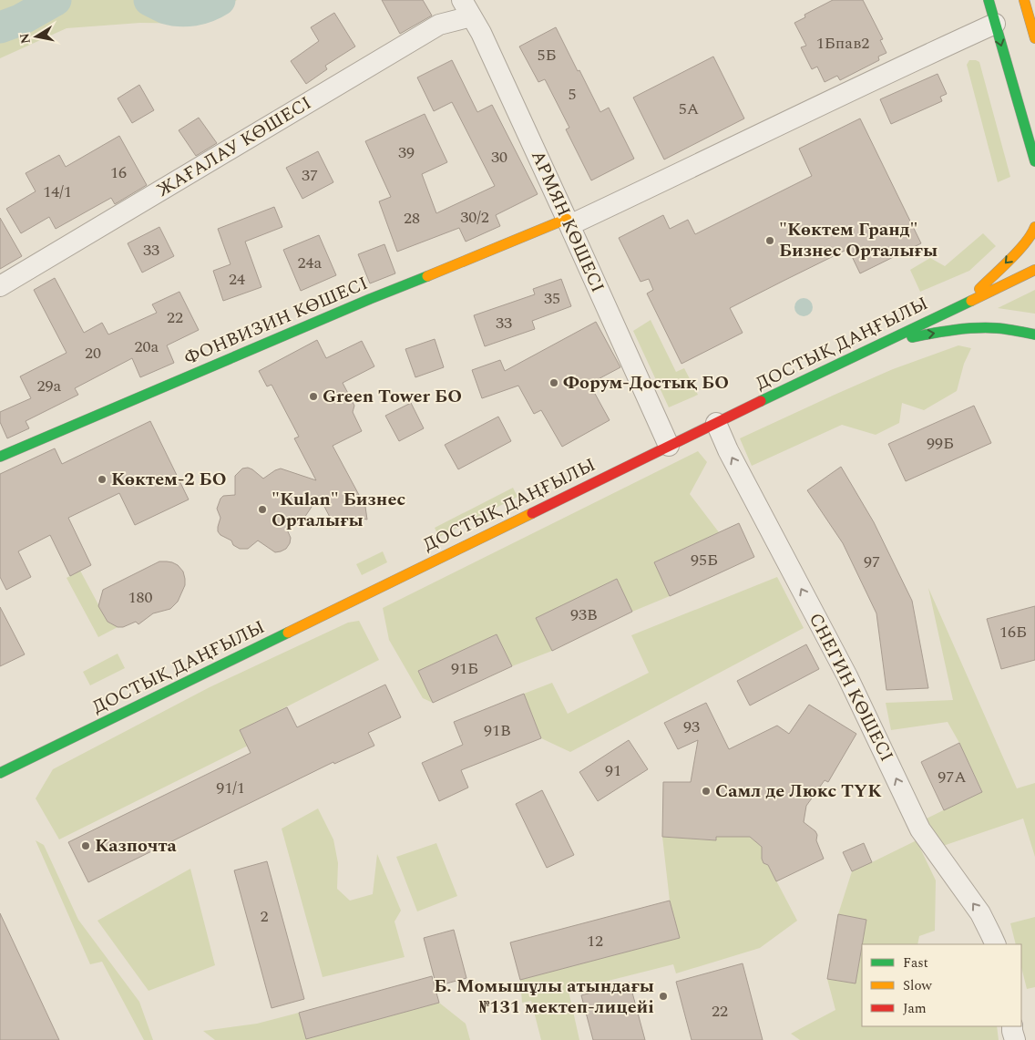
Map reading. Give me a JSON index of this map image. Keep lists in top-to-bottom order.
{
  "streets": {
    "main road": ["ФОНВИЗИН КӨШЕСІ", "ДОСТЫҚ ДАҢҒЫЛЫ"],
    "street": ["ЖАҒАЛАУ КӨШЕСІ", "АРМЯН КӨШЕСІ", "СНЕГИН КӨШЕСІ"]
  },
  "crossings": [
    ["ЖАҒАЛАУ КӨШЕСІ", "АРМЯН КӨШЕСІ"],
    ["АРМЯН КӨШЕСІ", "ФОНВИЗИН КӨШЕСІ"],
    ["АРМЯН КӨШЕСІ", "ДОСТЫҚ ДАҢҒЫЛЫ"],
    ["ДОСТЫҚ ДАҢҒЫЛЫ", "СНЕГИН КӨШЕСІ"]
  ],
  "one_way": ["СНЕГИН КӨШЕСІ"],
  "places": [
    "\"Көктем Гранд\" Бизнес Орталығы",
    "Форум-Достық БО",
    "Green Tower БО",
    "Көктем-2 БО",
    "\"Kulan\" Бизнес Орталығы",
    "Самл де Люкс ТҮК",
    "Казпочта",
    "Б. Момышұлы атындағы №131 мектеп-лицейі"
  ],
  "house_numbers": [
    "1Бпав2",
    "5Б",
    "5",
    "5А",
    "39",
    "30",
    "16",
    "37",
    "14/1",
    "30/2",
    "28",
    "33",
    "24а",
    "24",
    "35",
    "22",
    "33",
    "20а",
    "20",
    "29а",
    "99Б",
    "95Б",
    "97",
    "180",
    "93В",
    "16Б",
    "91Б",
    "93",
    "91В",
    "91",
    "97А",
    "91/1",
    "2",
    "12",
    "22"
  ],
  "legend": ["Fast", "Slow", "Jam"],
  "north": "left"
}
